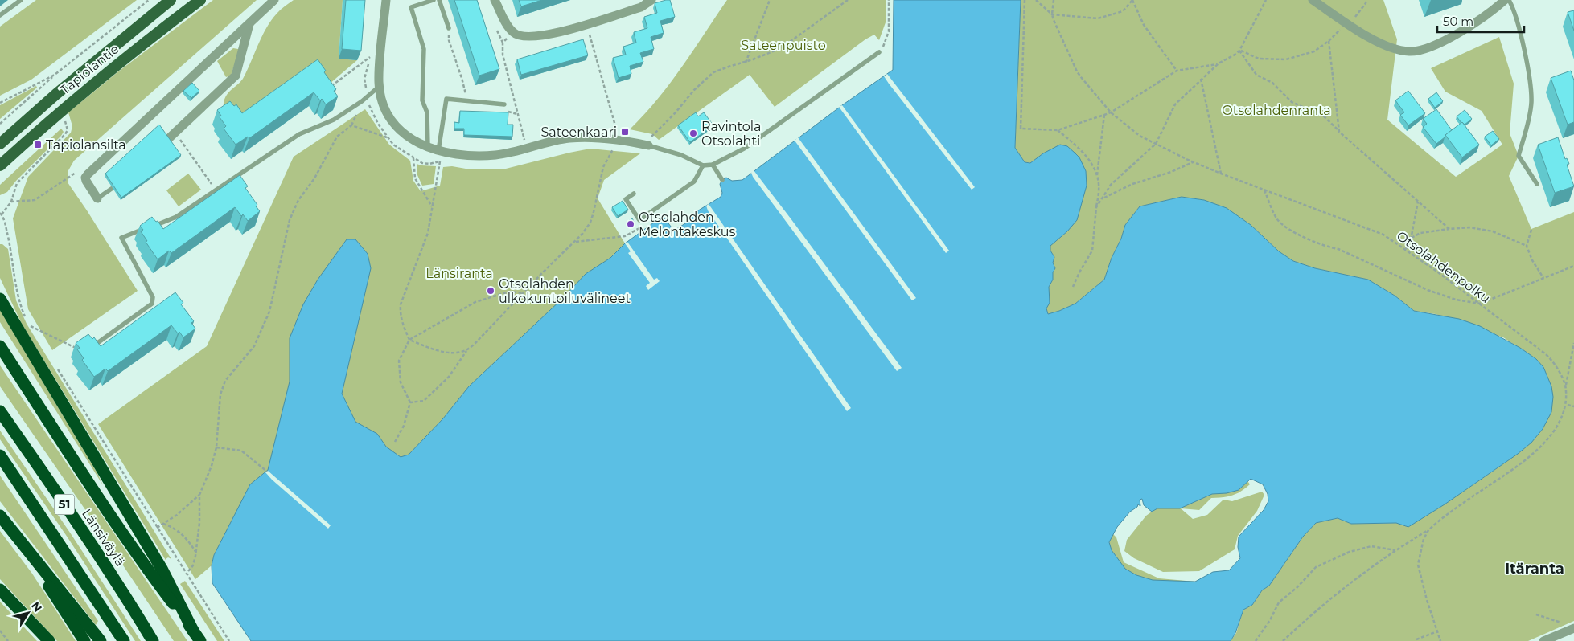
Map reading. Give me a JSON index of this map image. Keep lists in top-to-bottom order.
{
  "streets": {
    "highway": ["51", "Länsiväylä"],
    "main road": ["Tapiolantie"],
    "path": ["Otsolahdenpolku"]
  },
  "districts": ["Itäranta"],
  "parks": ["Sateenpuisto", "Otsolahdenranta", "Länsiranta"],
  "places": {
    "transit": ["Sateenkaari", "Tapiolansilta"],
    "other": ["Ravintola Otsolahti", "Otsolahden Melontakeskus", "Otsolahden ulkokuntoiluvälineet"]
  },
  "scale_bar": "50 m",
  "north": "top right"
}
